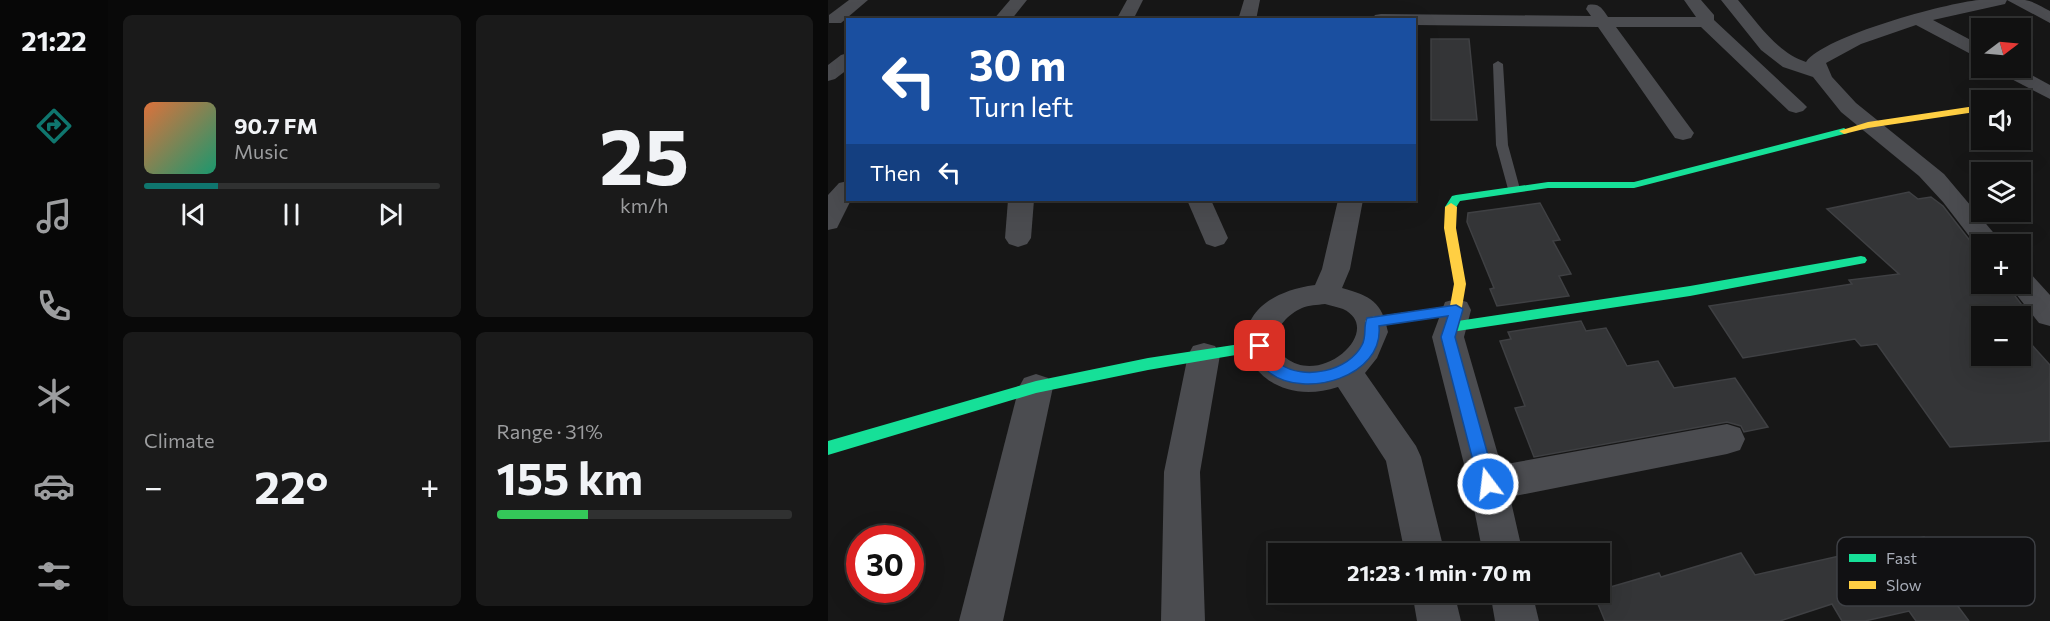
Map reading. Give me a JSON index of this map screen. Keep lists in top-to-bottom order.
{
  "legend": ["Fast", "Slow"],
  "north": "right",
  "page": {
    "tabs": "21:22",
    "tile": [
      ["25", "km/h"],
      "Climate",
      ["Range · 31%", "155 km"]
    ],
    "map_buttons": ["+", "−"],
    "turn": ["30 m", "Turn left"],
    "song": ["90.7 FM", "Music"],
    "then": "Then",
    "heat": ["−", "22°", "+"],
    "limit": "30",
    "trip": "21:23 · 1 min · 70 m"
  }
}
